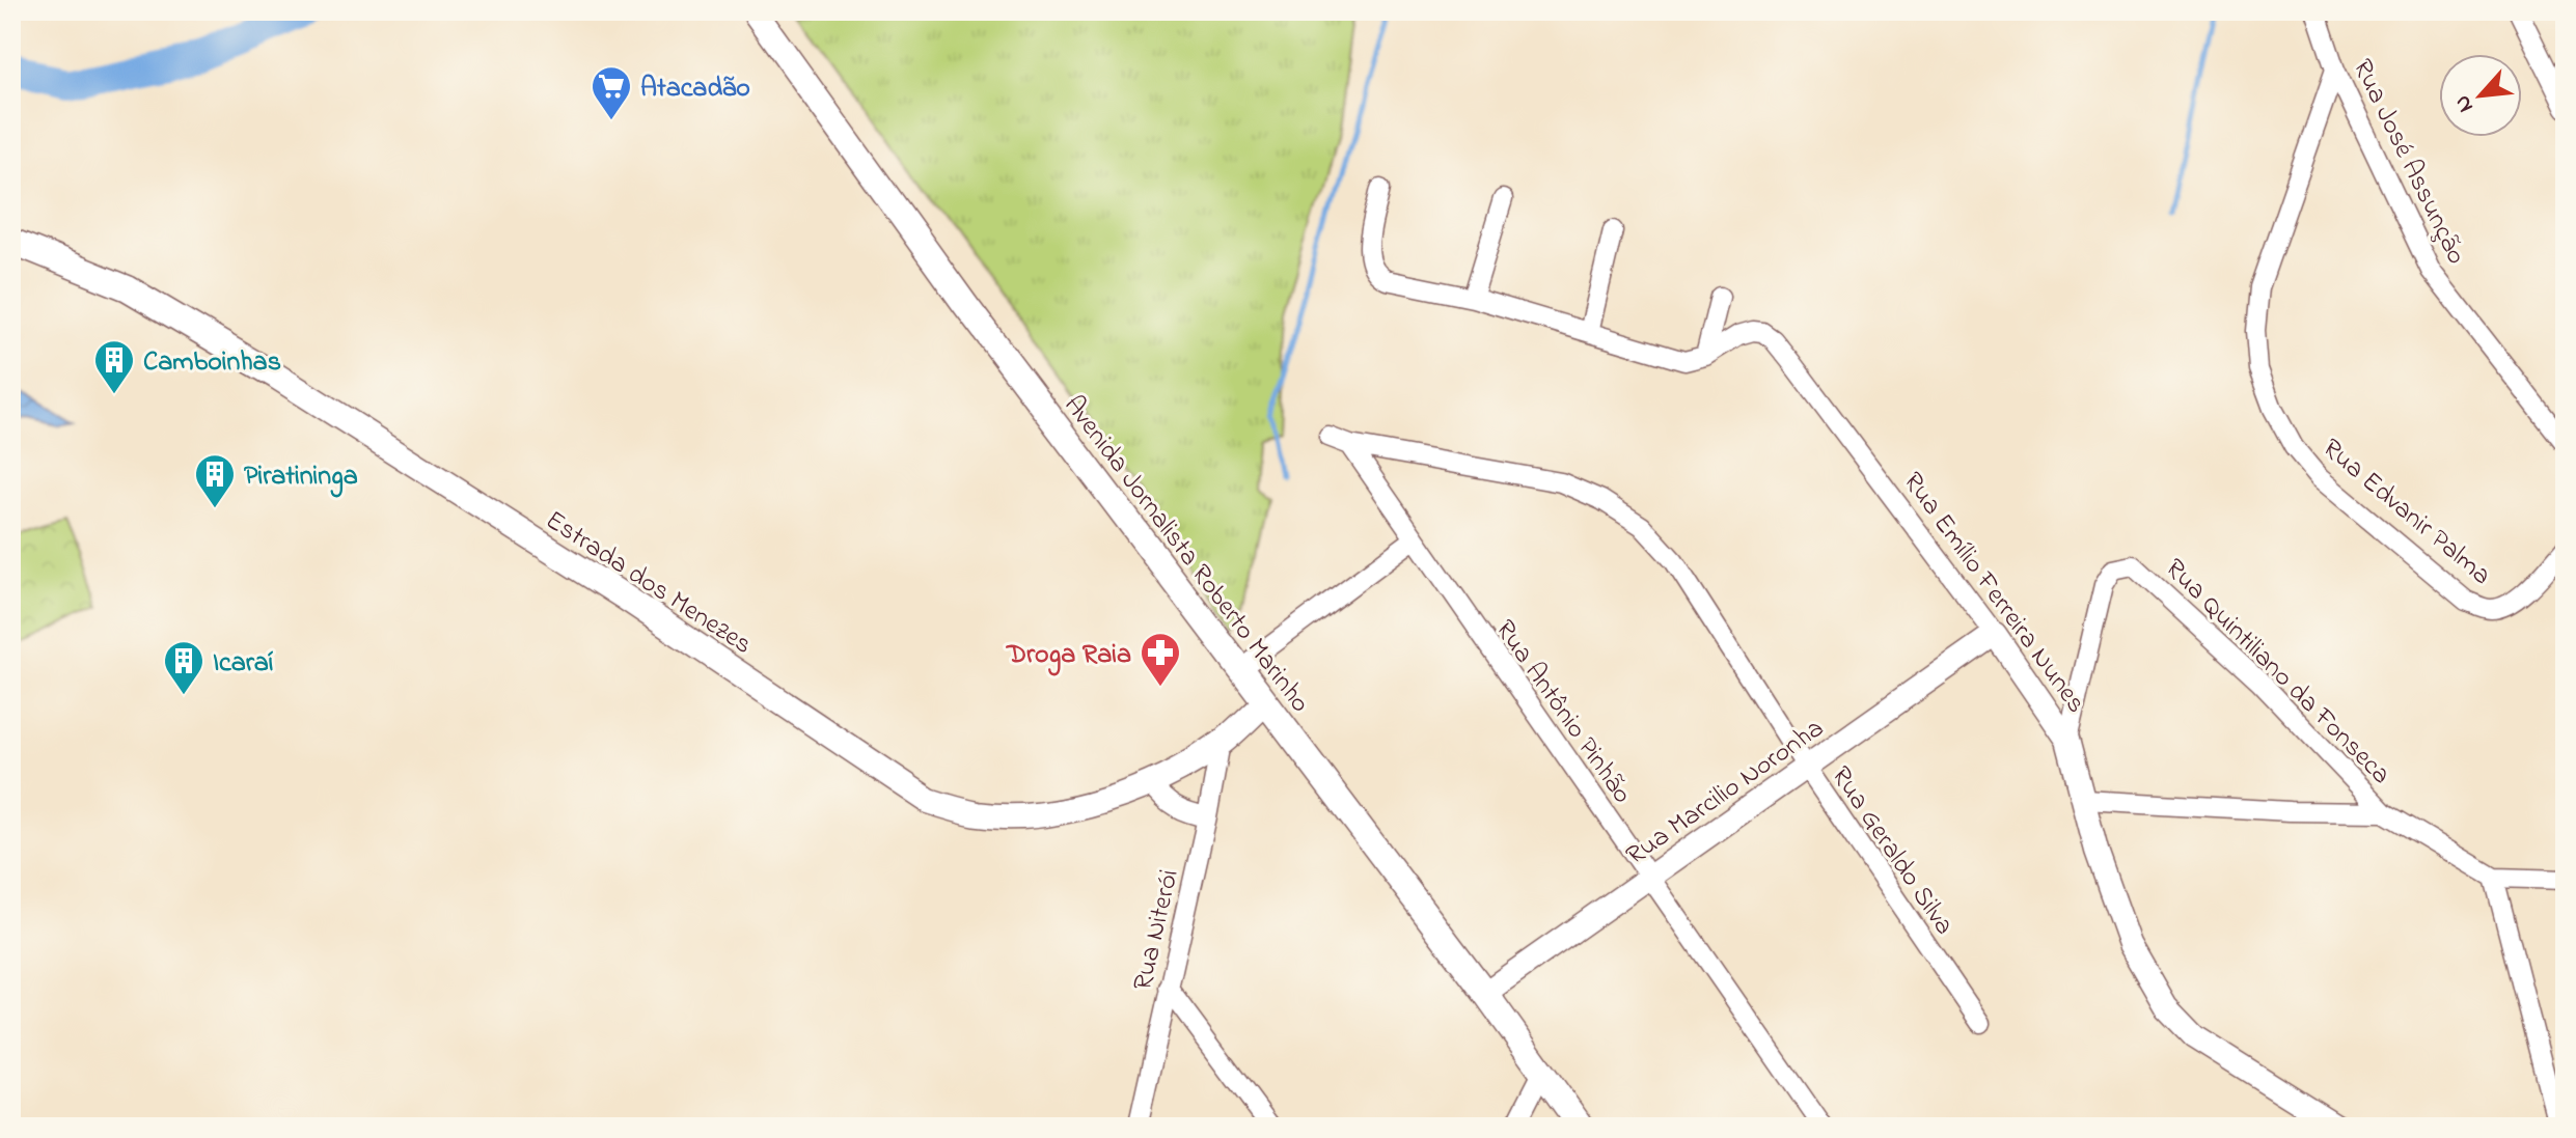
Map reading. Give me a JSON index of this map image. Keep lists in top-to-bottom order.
{
  "streets": {
    "main road": ["Avenida Jornalista Roberto Marinho", "Estrada dos Menezes"],
    "street": [
      "Rua José Assunção",
      "Rua Edvanir Palma",
      "Rua Emílio Ferreira Nunes",
      "Rua Quintiliano da Fonseca",
      "Rua Antônio Pinhão",
      "Rua Marcilio Noronha",
      "Rua Geraldo Silva",
      "Rua Niterói"
    ]
  },
  "crossings": [
    ["Rua José Assunção", "Rua Edvanir Palma"],
    ["Avenida Jornalista Roberto Marinho", "Estrada dos Menezes"],
    ["Avenida Jornalista Roberto Marinho", "Rua Marcilio Noronha"],
    ["Estrada dos Menezes", "Rua Niterói"],
    ["Rua Emílio Ferreira Nunes", "Rua Quintiliano da Fonseca"],
    ["Rua Emílio Ferreira Nunes", "Rua Marcilio Noronha"],
    ["Rua Antônio Pinhão", "Rua Marcilio Noronha"],
    ["Rua Antônio Pinhão", "Rua Geraldo Silva"],
    ["Rua Marcilio Noronha", "Rua Geraldo Silva"]
  ],
  "places": {
    "supermarket": ["Atacadão"],
    "building": ["Camboinhas", "Piratininga", "Icaraí"],
    "pharmacy": ["Droga Raia"]
  },
  "north": "bottom left"
}
